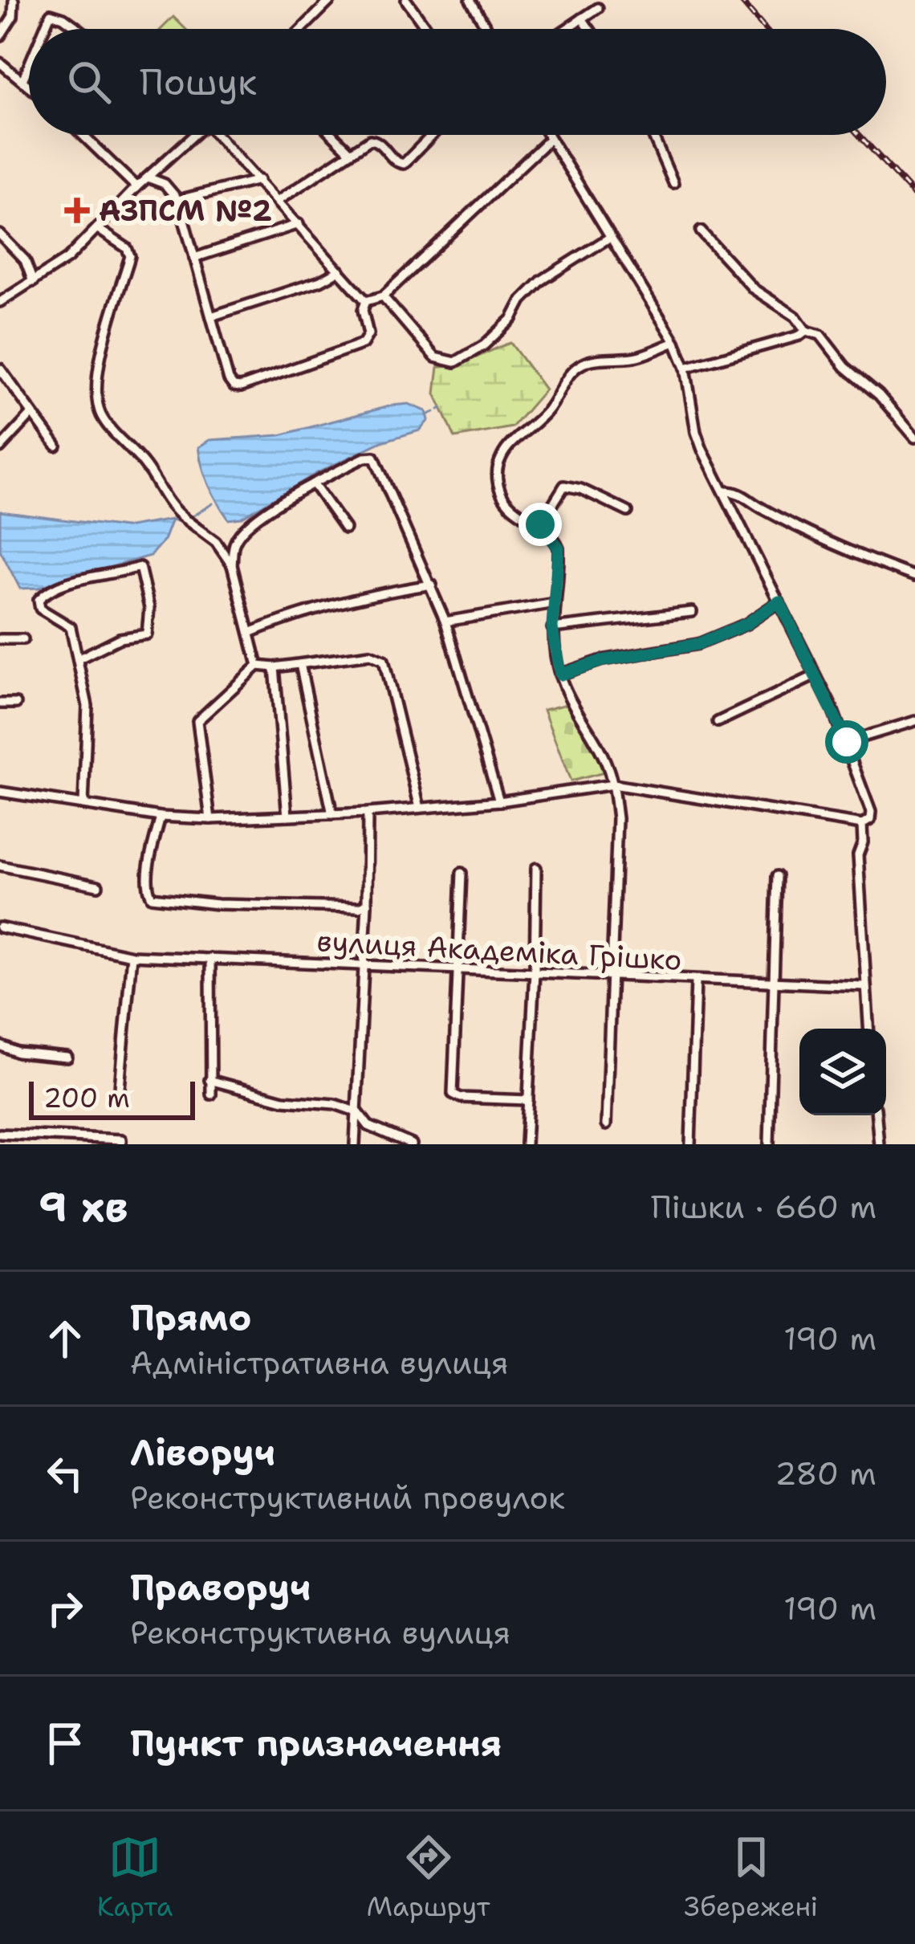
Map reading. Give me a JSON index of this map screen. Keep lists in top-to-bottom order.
{
  "streets": {
    "street": ["вулиця Академіка Грішко"]
  },
  "places": {
    "health": ["АЗПСМ №2"]
  },
  "scale_bar": "200 m",
  "page": {
    "search": "Пошук",
    "scale": "200 m",
    "heading": ["9 хв", "Пішки · 660 m"],
    "list": [
      ["Прямо", "Адміністративна вулиця", "190 m"],
      ["Ліворуч", "Реконструктивний провулок", "280 m"],
      ["Праворуч", "Реконструктивна вулиця", "190 m"],
      "Пункт призначення"
    ],
    "nav": ["Карта", "Маршрут", "Збережені"]
  }
}
